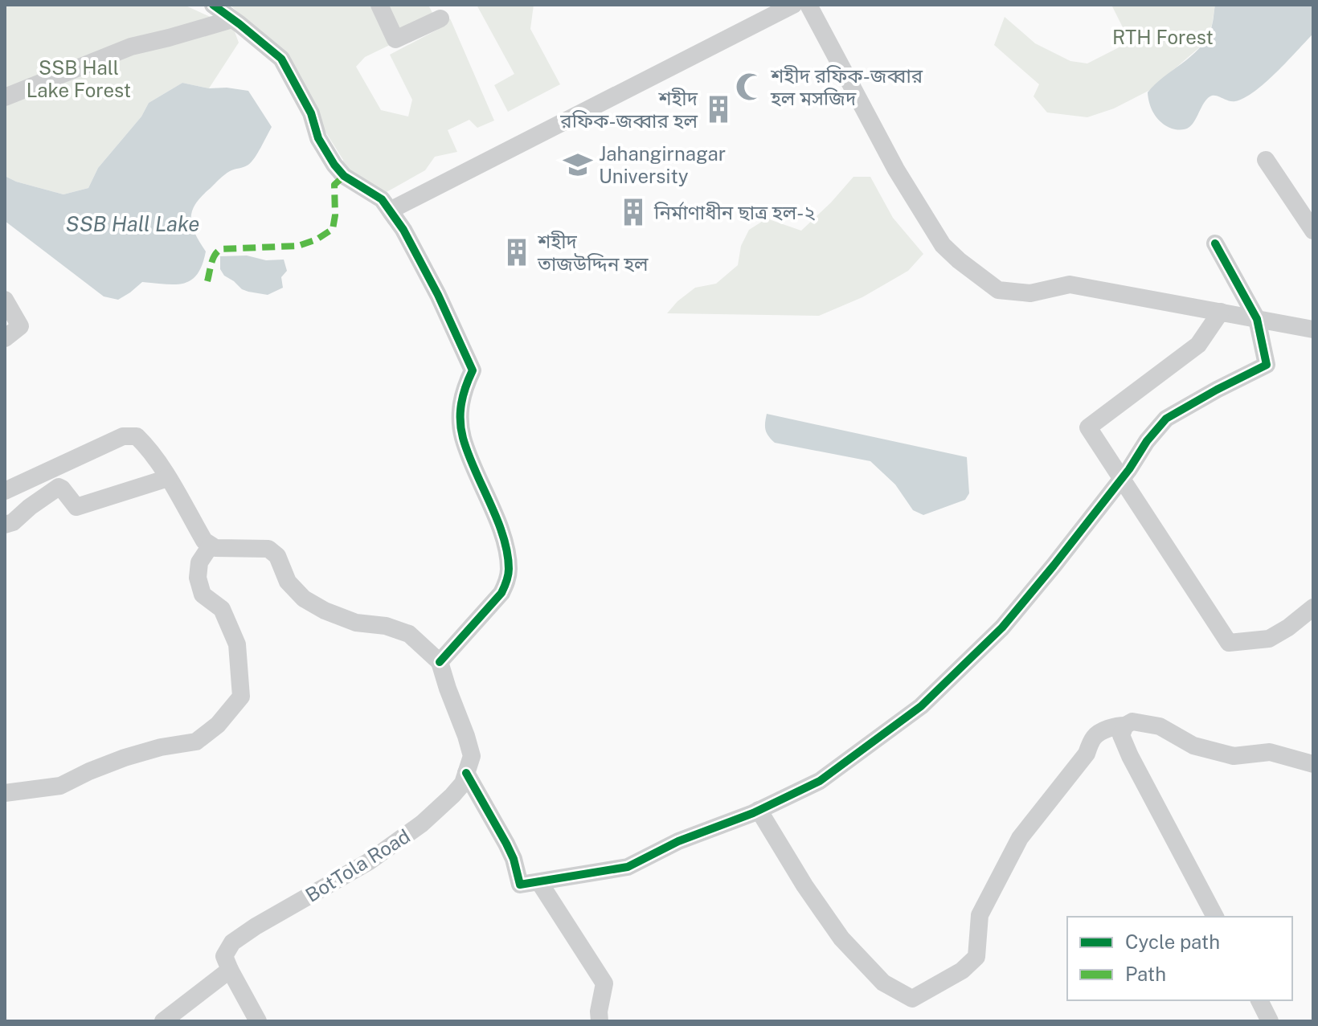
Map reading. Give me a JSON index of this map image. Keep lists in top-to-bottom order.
{
  "streets": {
    "street": ["BotTola Road"]
  },
  "water": ["SSB Hall Lake"],
  "parks": ["RTH Forest", "SSB Hall Lake Forest"],
  "places": {
    "mosque": ["শহীদ রফিক-জব্বার হল মসজিদ"],
    "building": ["শহীদ রফিক-জব্বার হল", "নির্মাণাধীন ছাত্র হল-২", "শহীদ তাজউদ্দিন হল"],
    "school or university": ["Jahangirnagar University"]
  },
  "legend": ["Cycle path", "Path"]
}
